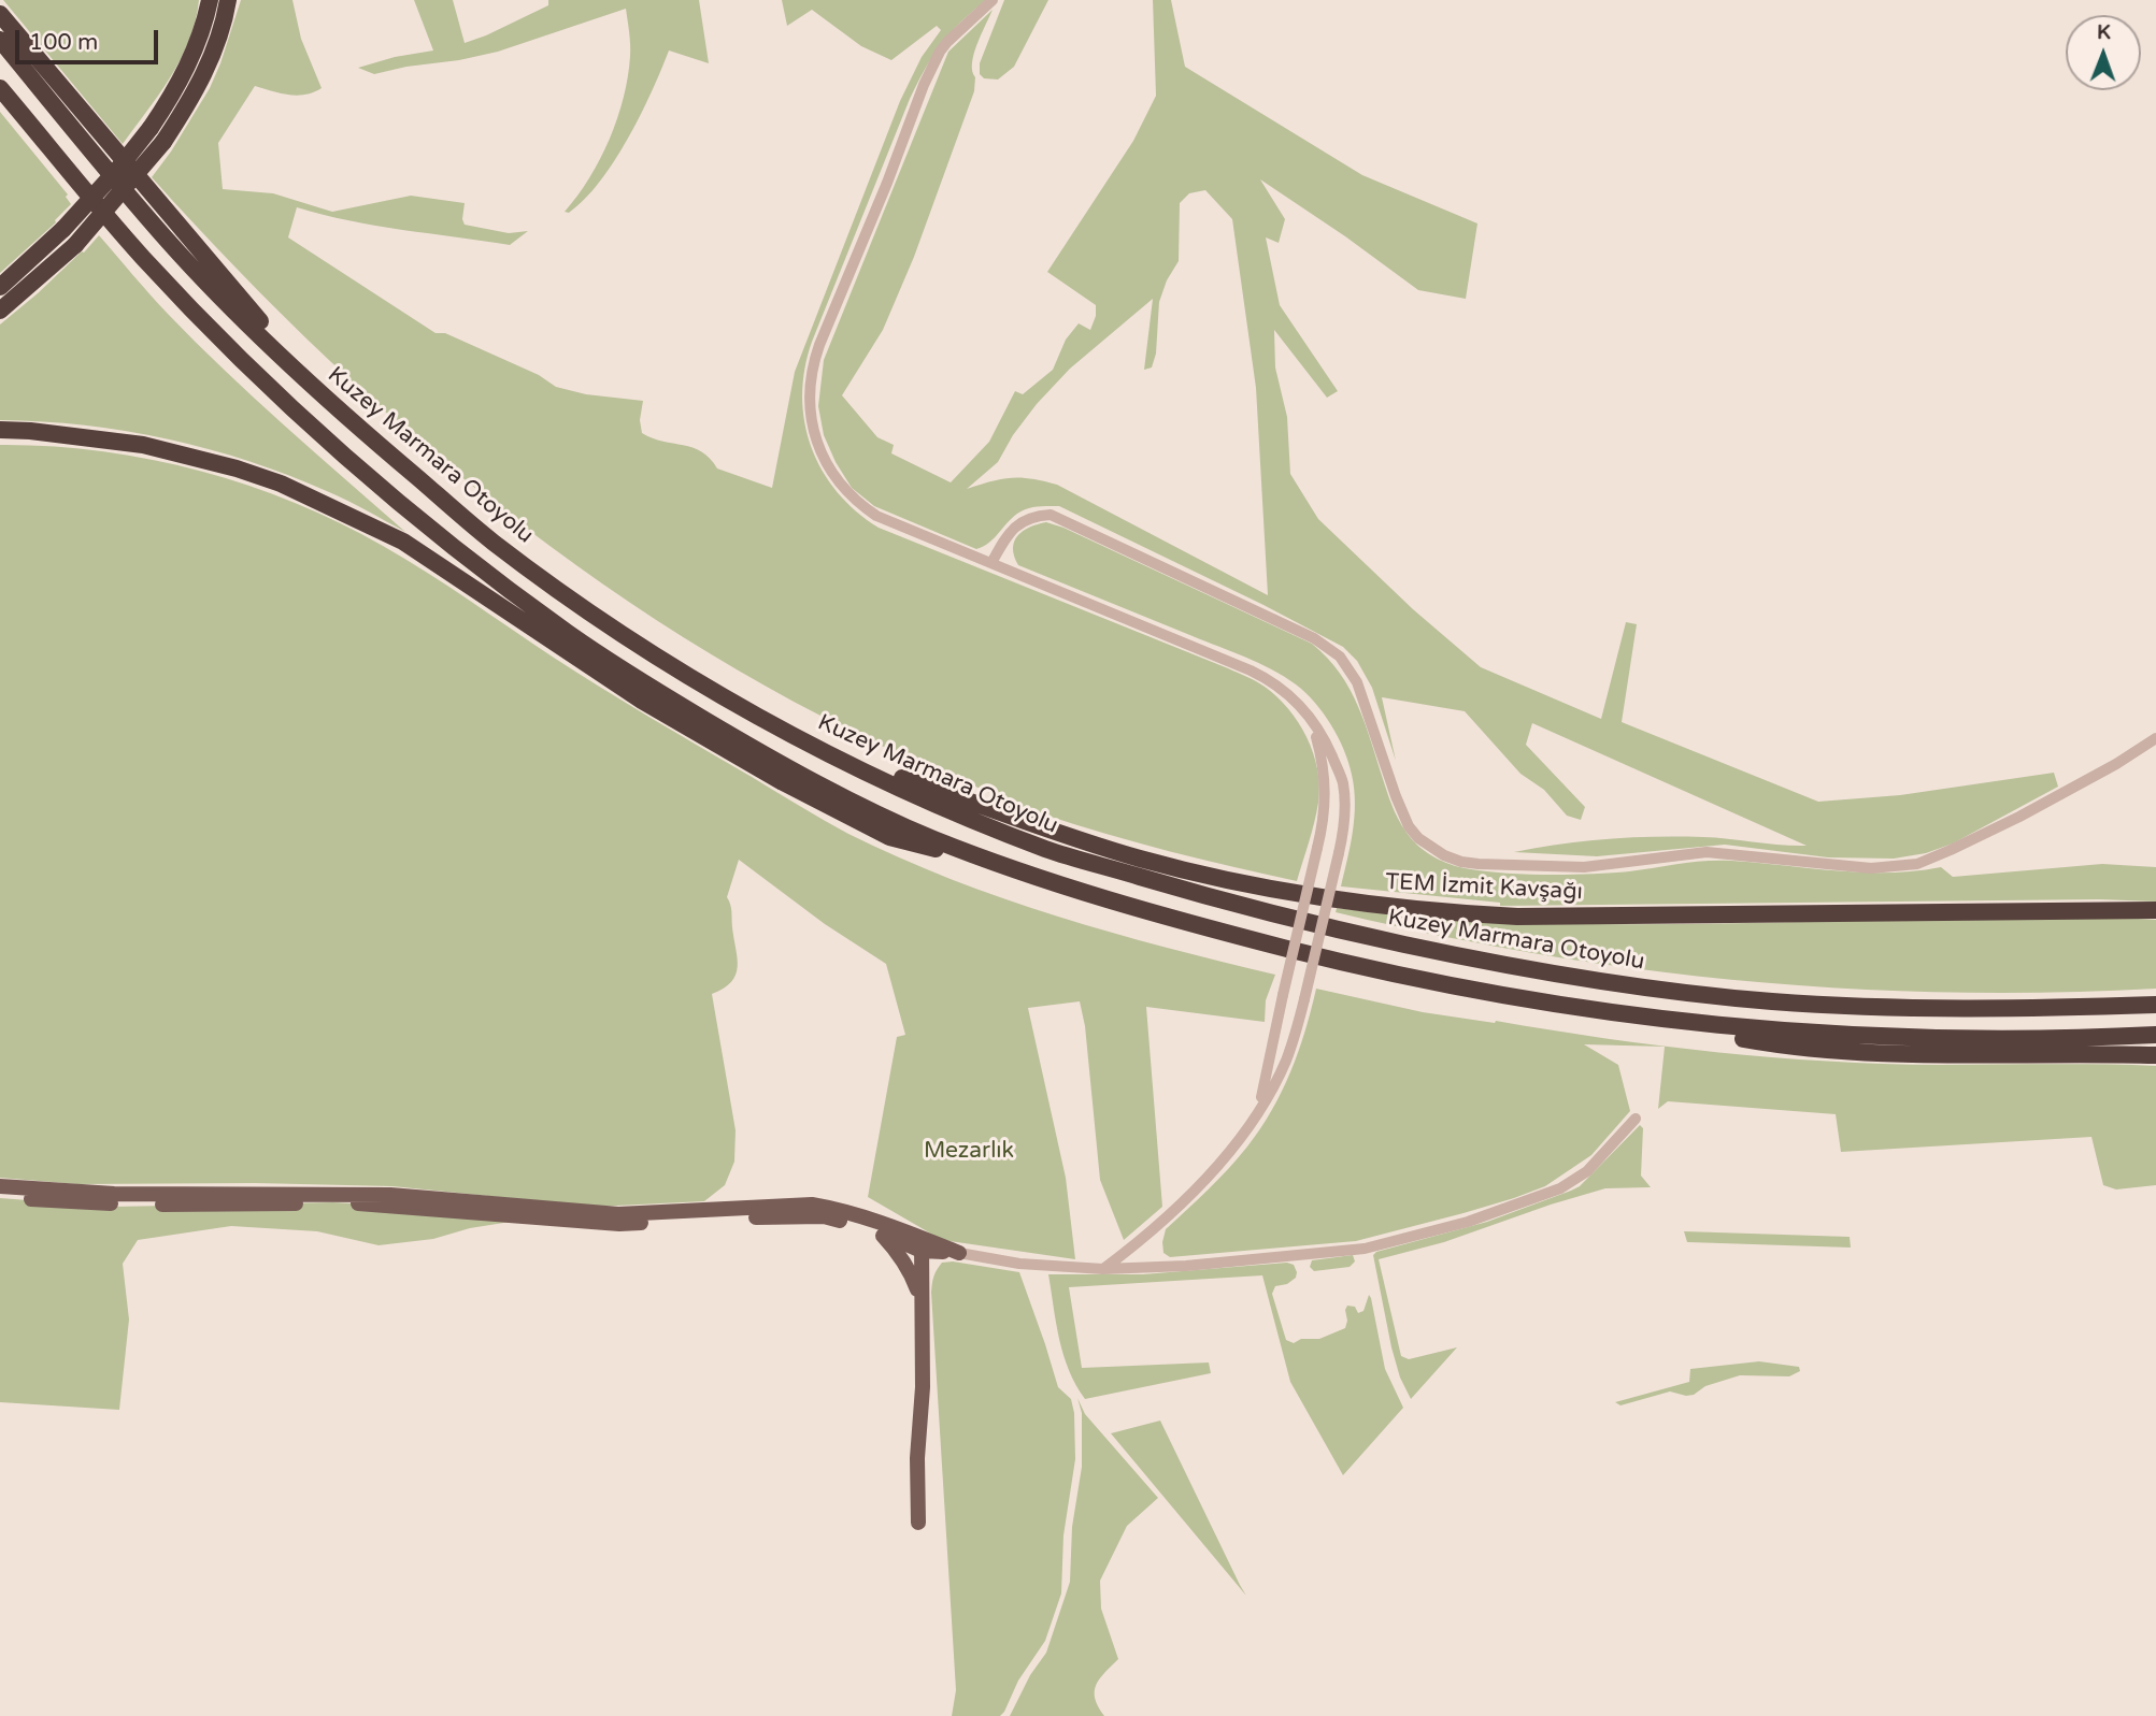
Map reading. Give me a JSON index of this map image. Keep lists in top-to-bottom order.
{
  "streets": {
    "highway": ["Kuzey Marmara Otoyolu", "TEM İzmit Kavşağı"]
  },
  "crossings": [
    ["Kuzey Marmara Otoyolu", "TEM İzmit Kavşağı"]
  ],
  "parks": ["Mezarlık"],
  "scale_bar": "100 m",
  "north": "top"
}
